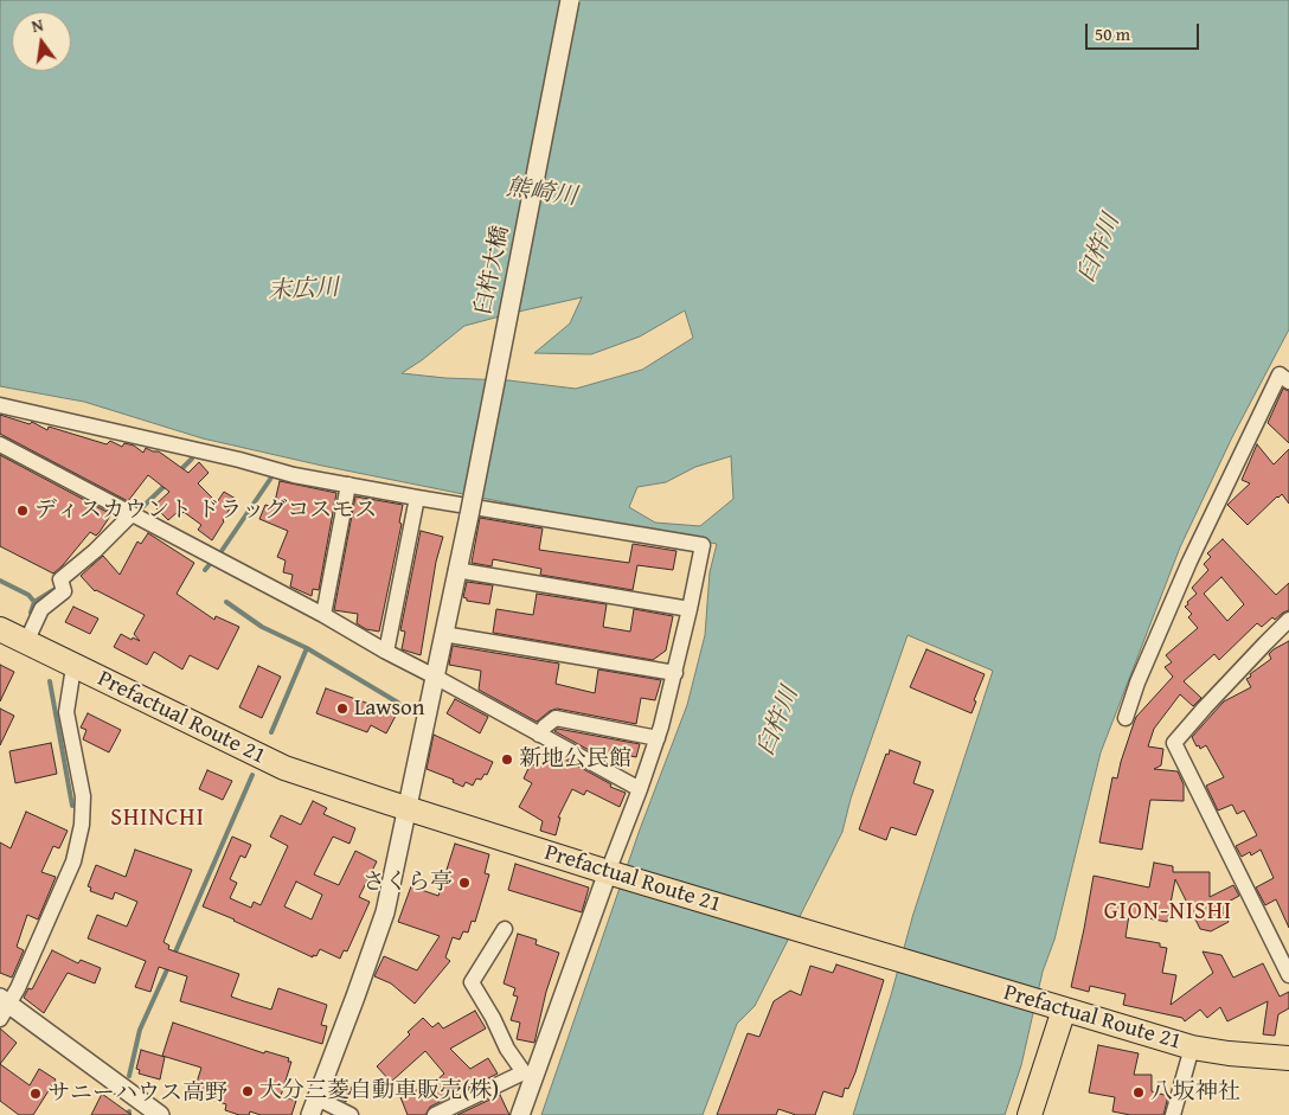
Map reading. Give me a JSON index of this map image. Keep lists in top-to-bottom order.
{
  "streets": {
    "main road": ["Prefactual Route 21"],
    "street": ["臼杵大橋"]
  },
  "crossings": [
    ["臼杵大橋", "Prefactual Route 21"]
  ],
  "districts": ["SHINCHI", "GION-NISHI"],
  "water": ["熊崎川", "臼杵川", "末広川"],
  "places": [
    "ディスカウント ドラッグコスモス",
    "Lawson",
    "新地公民館",
    "さくら亭",
    "大分三菱自動車販売(株)",
    "八坂神社",
    "サニーハウス高野"
  ],
  "scale_bar": "50 m",
  "north": "top"
}
